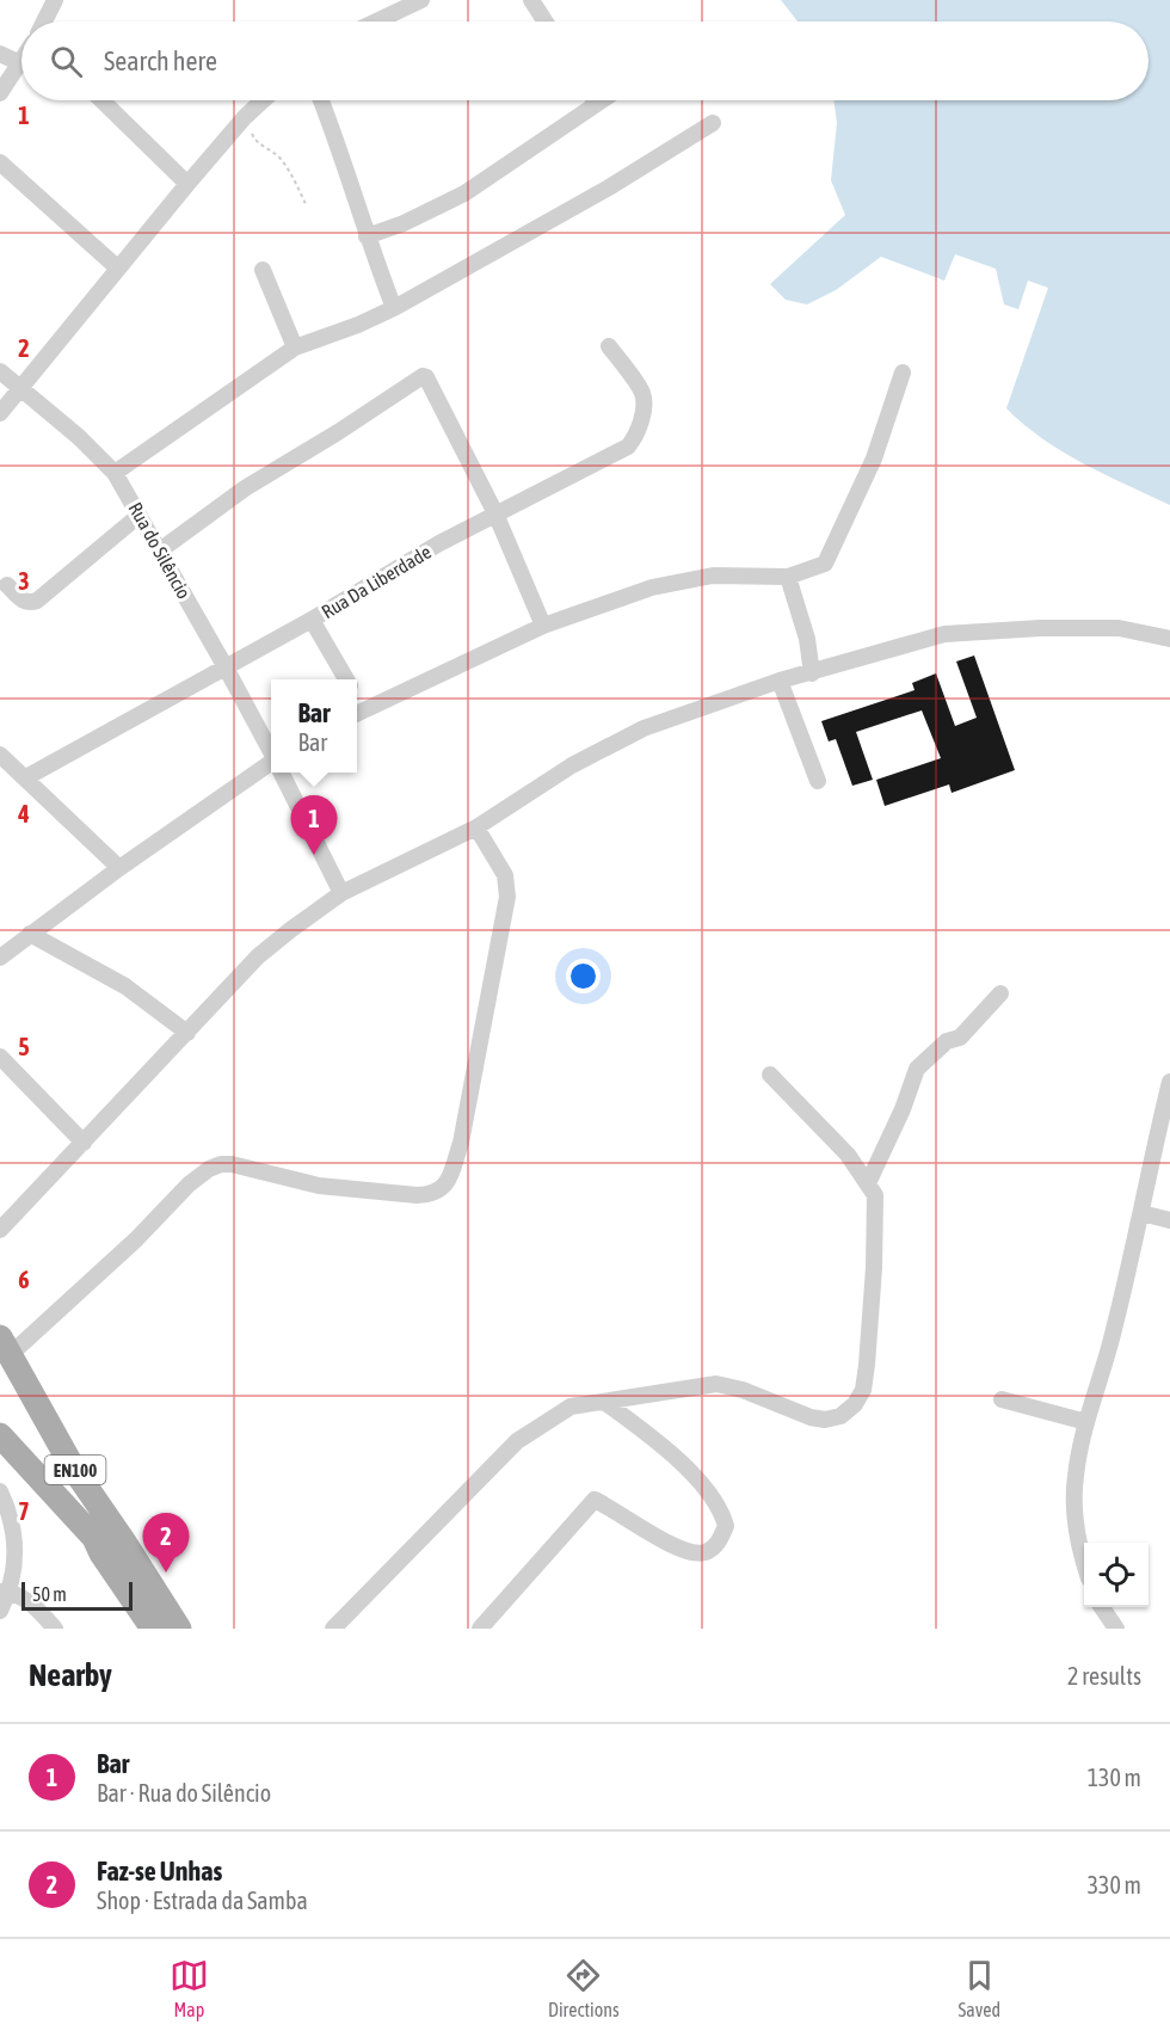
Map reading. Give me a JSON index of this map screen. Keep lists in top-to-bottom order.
{
  "streets": {
    "main road": ["EN100"],
    "street": ["Rua do Silêncio", "Rua Da Liberdade"]
  },
  "crossings": [
    ["Rua do Silêncio", "Rua Da Liberdade"]
  ],
  "scale_bar": "50 m",
  "page": {
    "search": "Search here",
    "popup": ["Bar", "Bar"],
    "pins": ["1", "2"],
    "scale": "50 m",
    "heading": ["Nearby", "2 results"],
    "list": [
      {
        "mark": "1",
        "name": "Bar",
        "note": "Bar · Rua do Silêncio",
        "value": "130 m"
      },
      {
        "mark": "2",
        "name": "Faz-se Unhas",
        "note": "Shop · Estrada da Samba",
        "value": "330 m"
      }
    ],
    "nav": ["Map", "Directions", "Saved"]
  },
  "grid": {
    "rows": [
      "1",
      "2",
      "3",
      "4",
      "5",
      "6",
      "7"
    ]
  }
}
